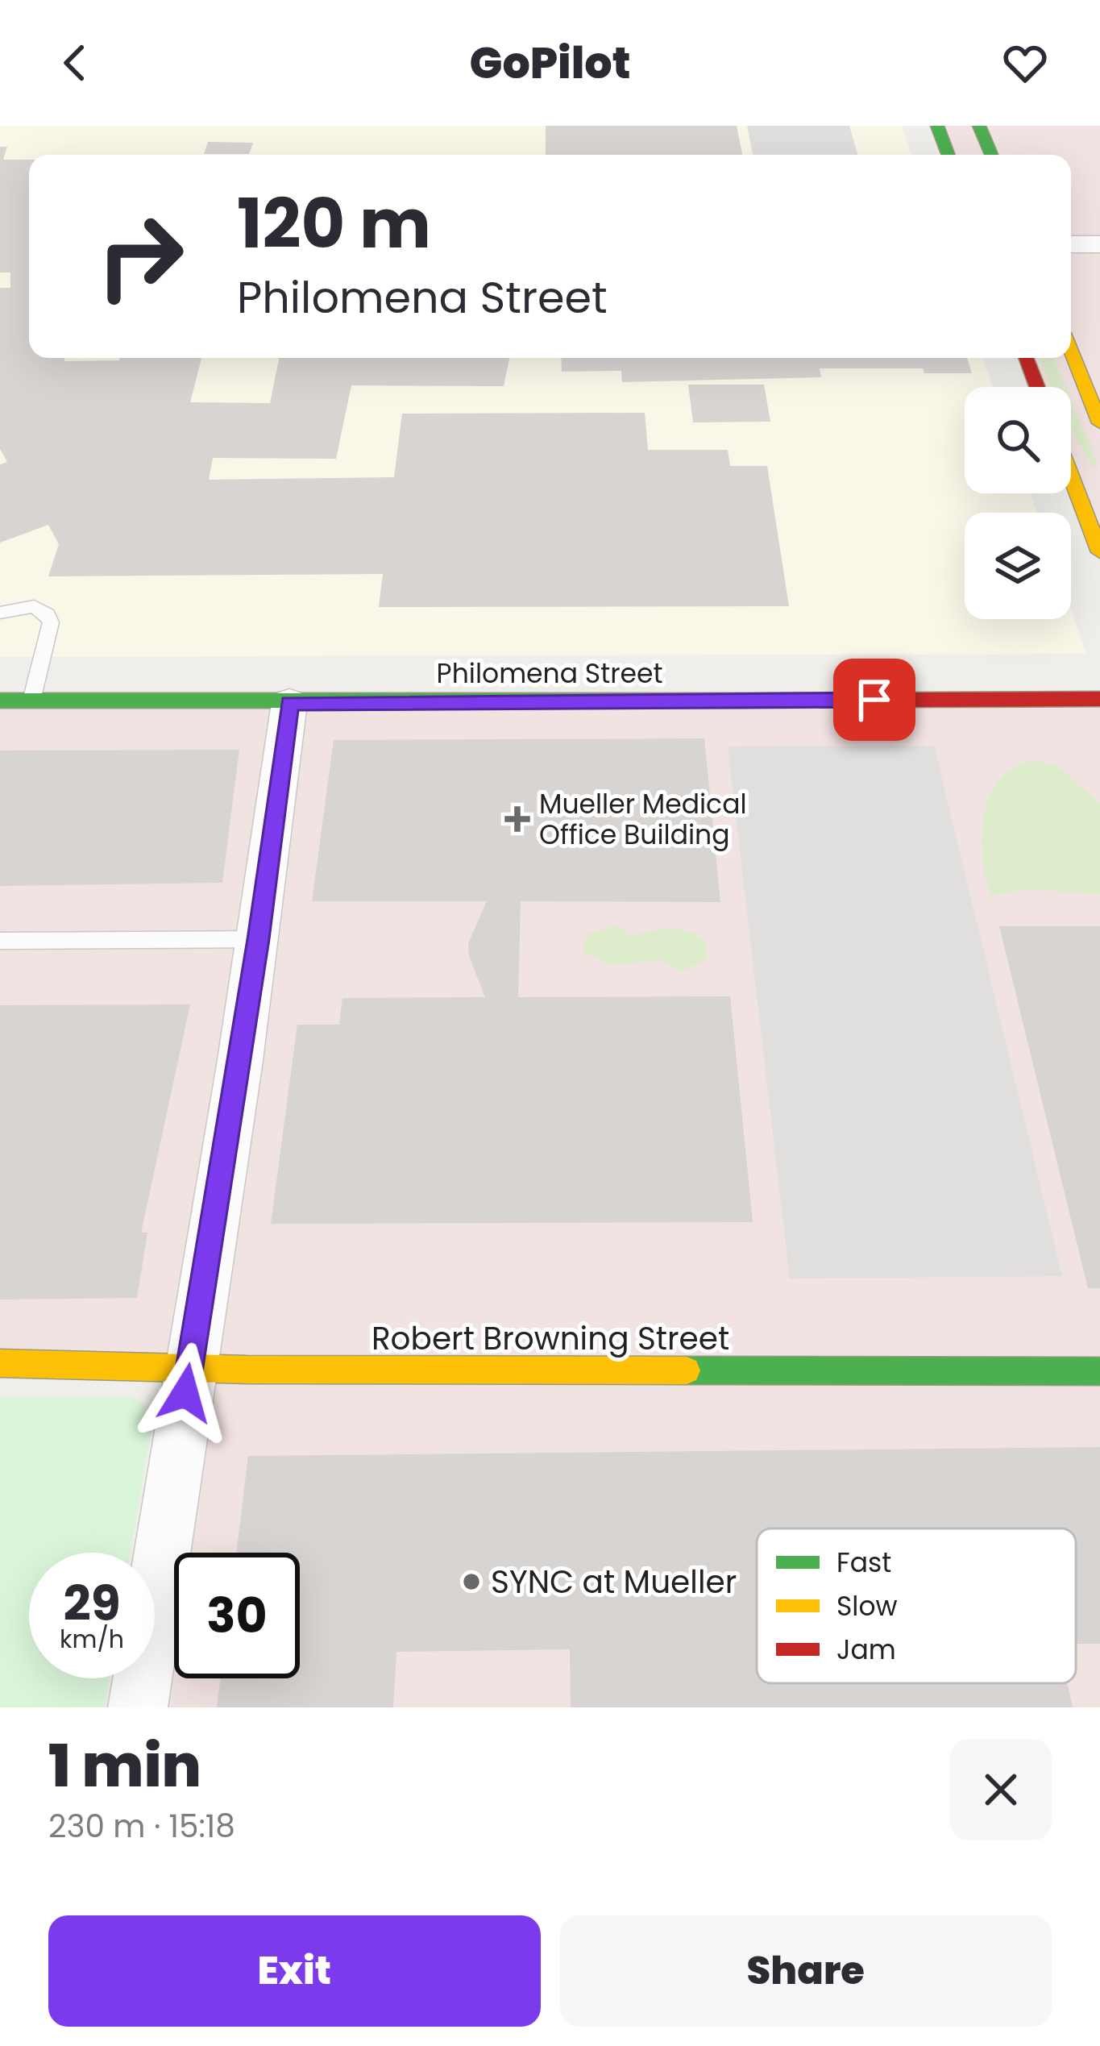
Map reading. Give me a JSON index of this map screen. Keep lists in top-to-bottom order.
{
  "streets": {
    "street": ["Philomena Street", "Robert Browning Street"]
  },
  "places": {
    "health": ["Mueller Medical Office Building"],
    "other": ["SYNC at Mueller"]
  },
  "legend": ["Fast", "Slow", "Jam"],
  "page": {
    "header": "GoPilot",
    "turn": ["120 m", "Philomena Street"],
    "speed": "29 km/h",
    "limit": "30",
    "heading": ["1 min", "230 m · 15:18"],
    "buttons": ["Exit", "Share"]
  }
}
